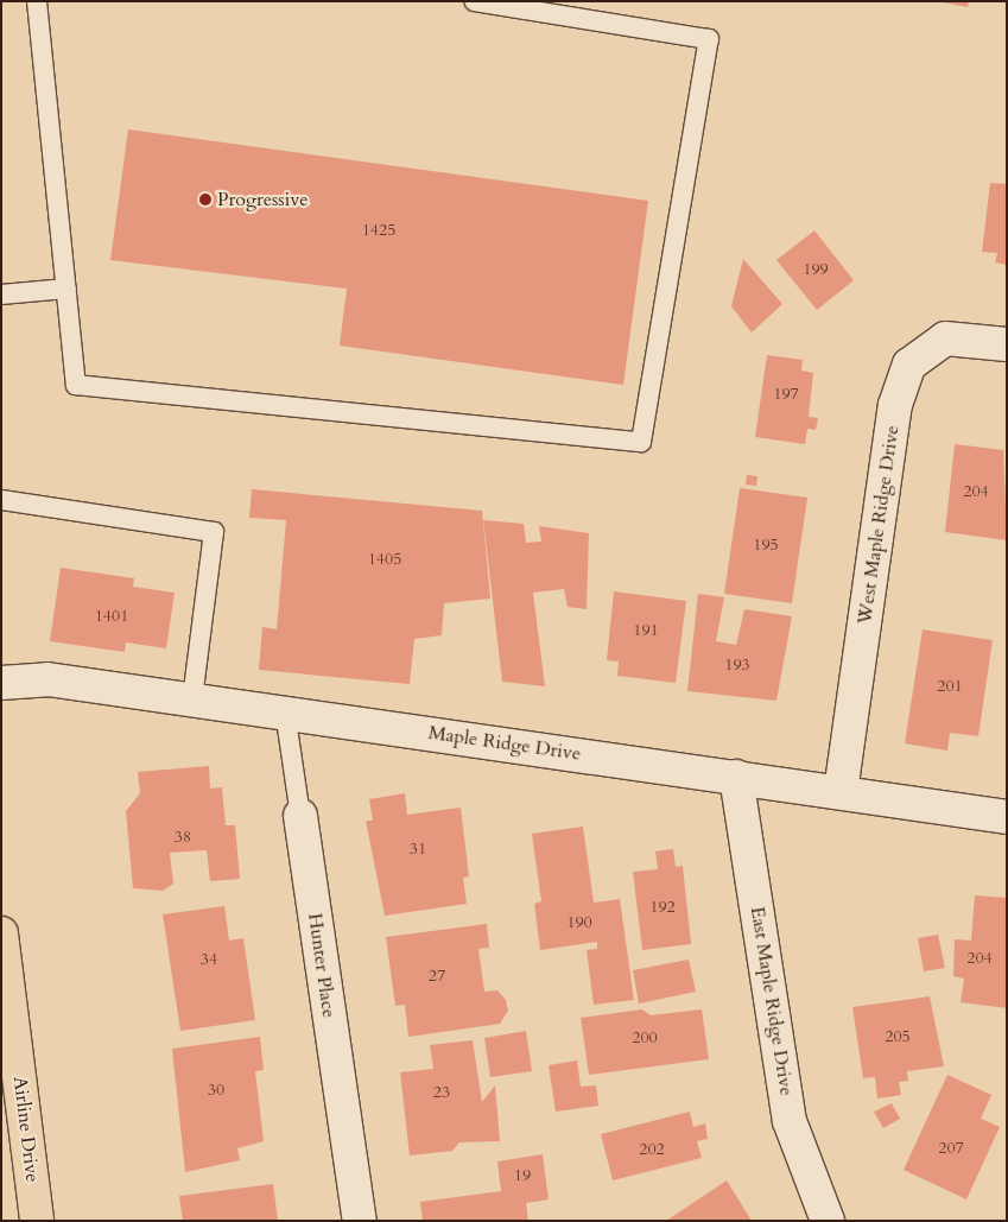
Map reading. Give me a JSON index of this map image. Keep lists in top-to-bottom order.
{
  "streets": {
    "highway": ["Airline Drive"],
    "street": [
      "West Maple Ridge Drive",
      "Maple Ridge Drive",
      "Hunter Place",
      "East Maple Ridge Drive"
    ]
  },
  "crossings": [
    ["West Maple Ridge Drive", "Maple Ridge Drive"],
    ["Maple Ridge Drive", "Hunter Place"],
    ["Maple Ridge Drive", "East Maple Ridge Drive"]
  ],
  "places": ["Progressive"],
  "house_numbers": [
    "1425",
    "199",
    "197",
    "204",
    "195",
    "1405",
    "1401",
    "191",
    "193",
    "201",
    "38",
    "31",
    "192",
    "190",
    "204",
    "34",
    "27",
    "205",
    "200",
    "30",
    "23",
    "207",
    "202",
    "19"
  ]
}
